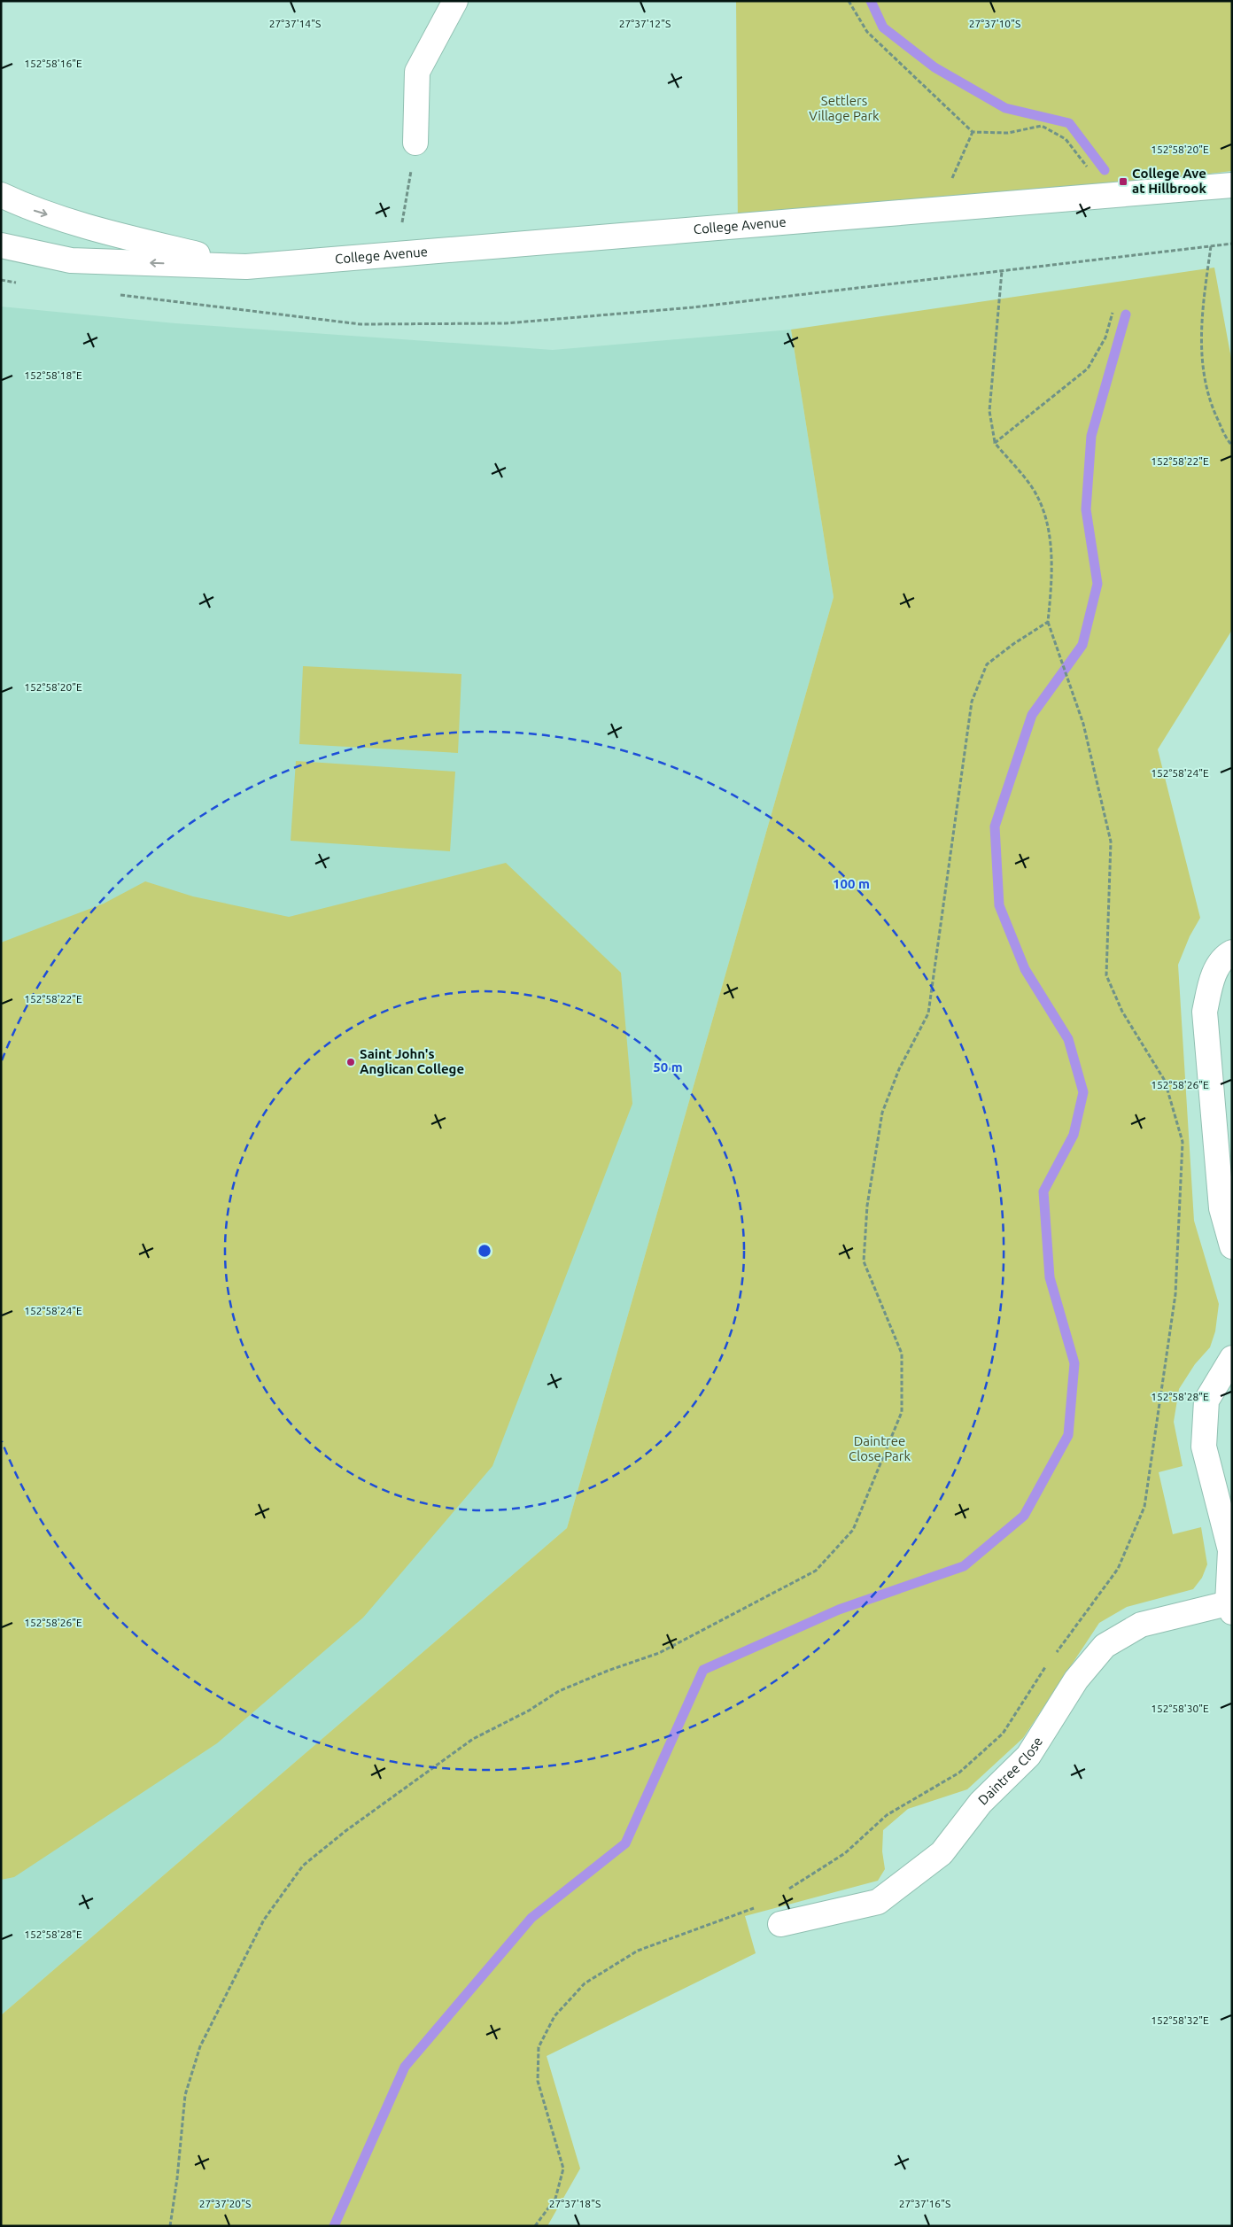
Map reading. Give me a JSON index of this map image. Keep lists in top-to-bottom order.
{
  "streets": {
    "street": ["College Avenue", "Daintree Close"]
  },
  "parks": ["Settlers Village Park", "Daintree Close Park"],
  "places": {
    "transit": ["College Ave at Hillbrook"],
    "other": ["Saint John's Anglican College"]
  },
  "coordinates": [
    "27°37'14\"S",
    "27°37'12\"S",
    "27°37'10\"S",
    "152°58'16\"E",
    "152°58'20\"E",
    "152°58'18\"E",
    "152°58'22\"E",
    "152°58'24\"E",
    "152°58'26\"E",
    "152°58'28\"E",
    "152°58'30\"E",
    "152°58'32\"E",
    "27°37'20\"S",
    "27°37'18\"S",
    "27°37'16\"S"
  ],
  "rings": ["100 m", "50 m"]
}
